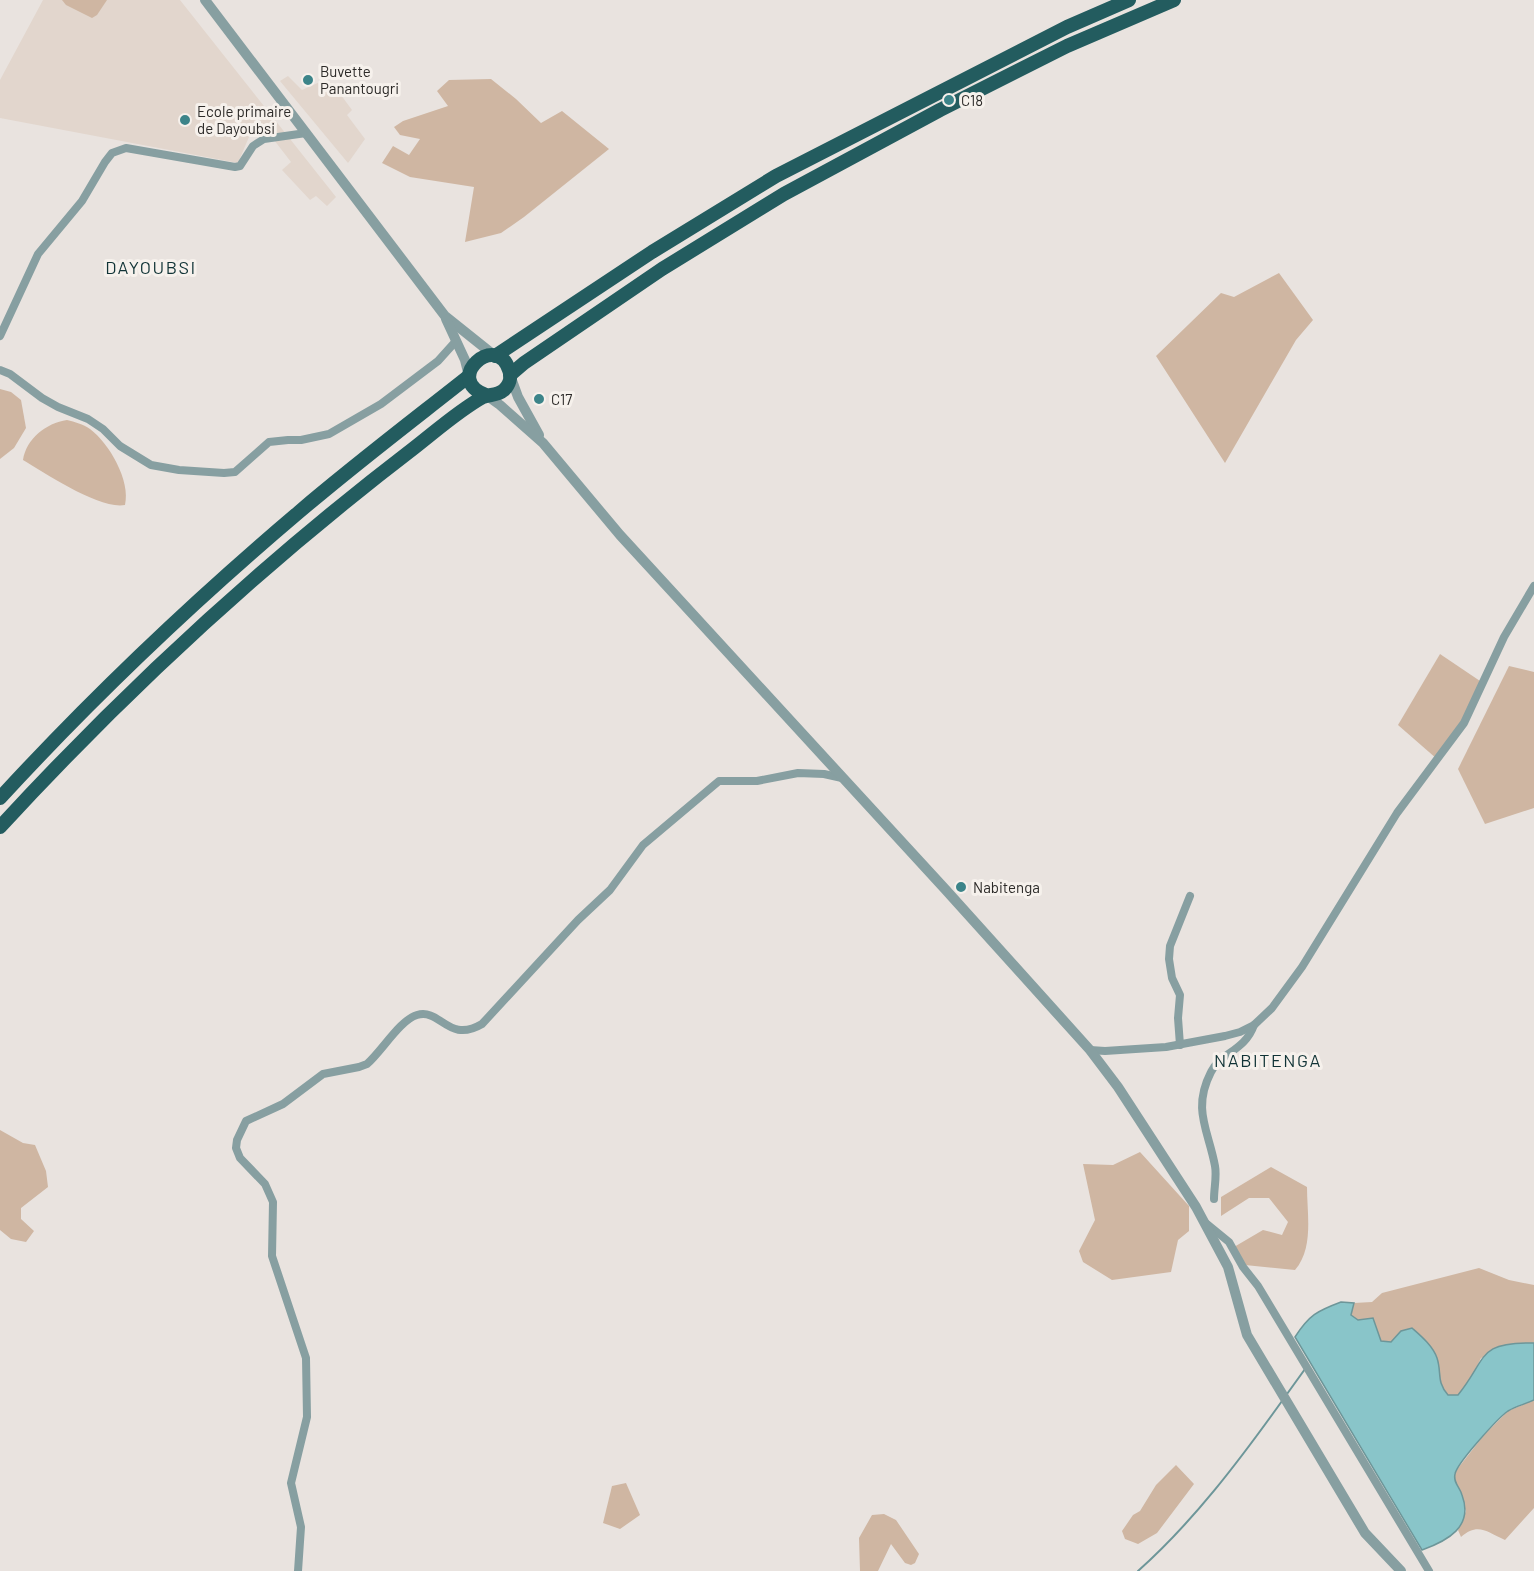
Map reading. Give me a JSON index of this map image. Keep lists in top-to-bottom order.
{
  "districts": ["DAYOUBSI", "NABITENGA"],
  "places": [
    "Buvette Panantougri",
    "C18",
    "Ecole primaire de Dayoubsi",
    "C17",
    "Nabitenga"
  ]
}
